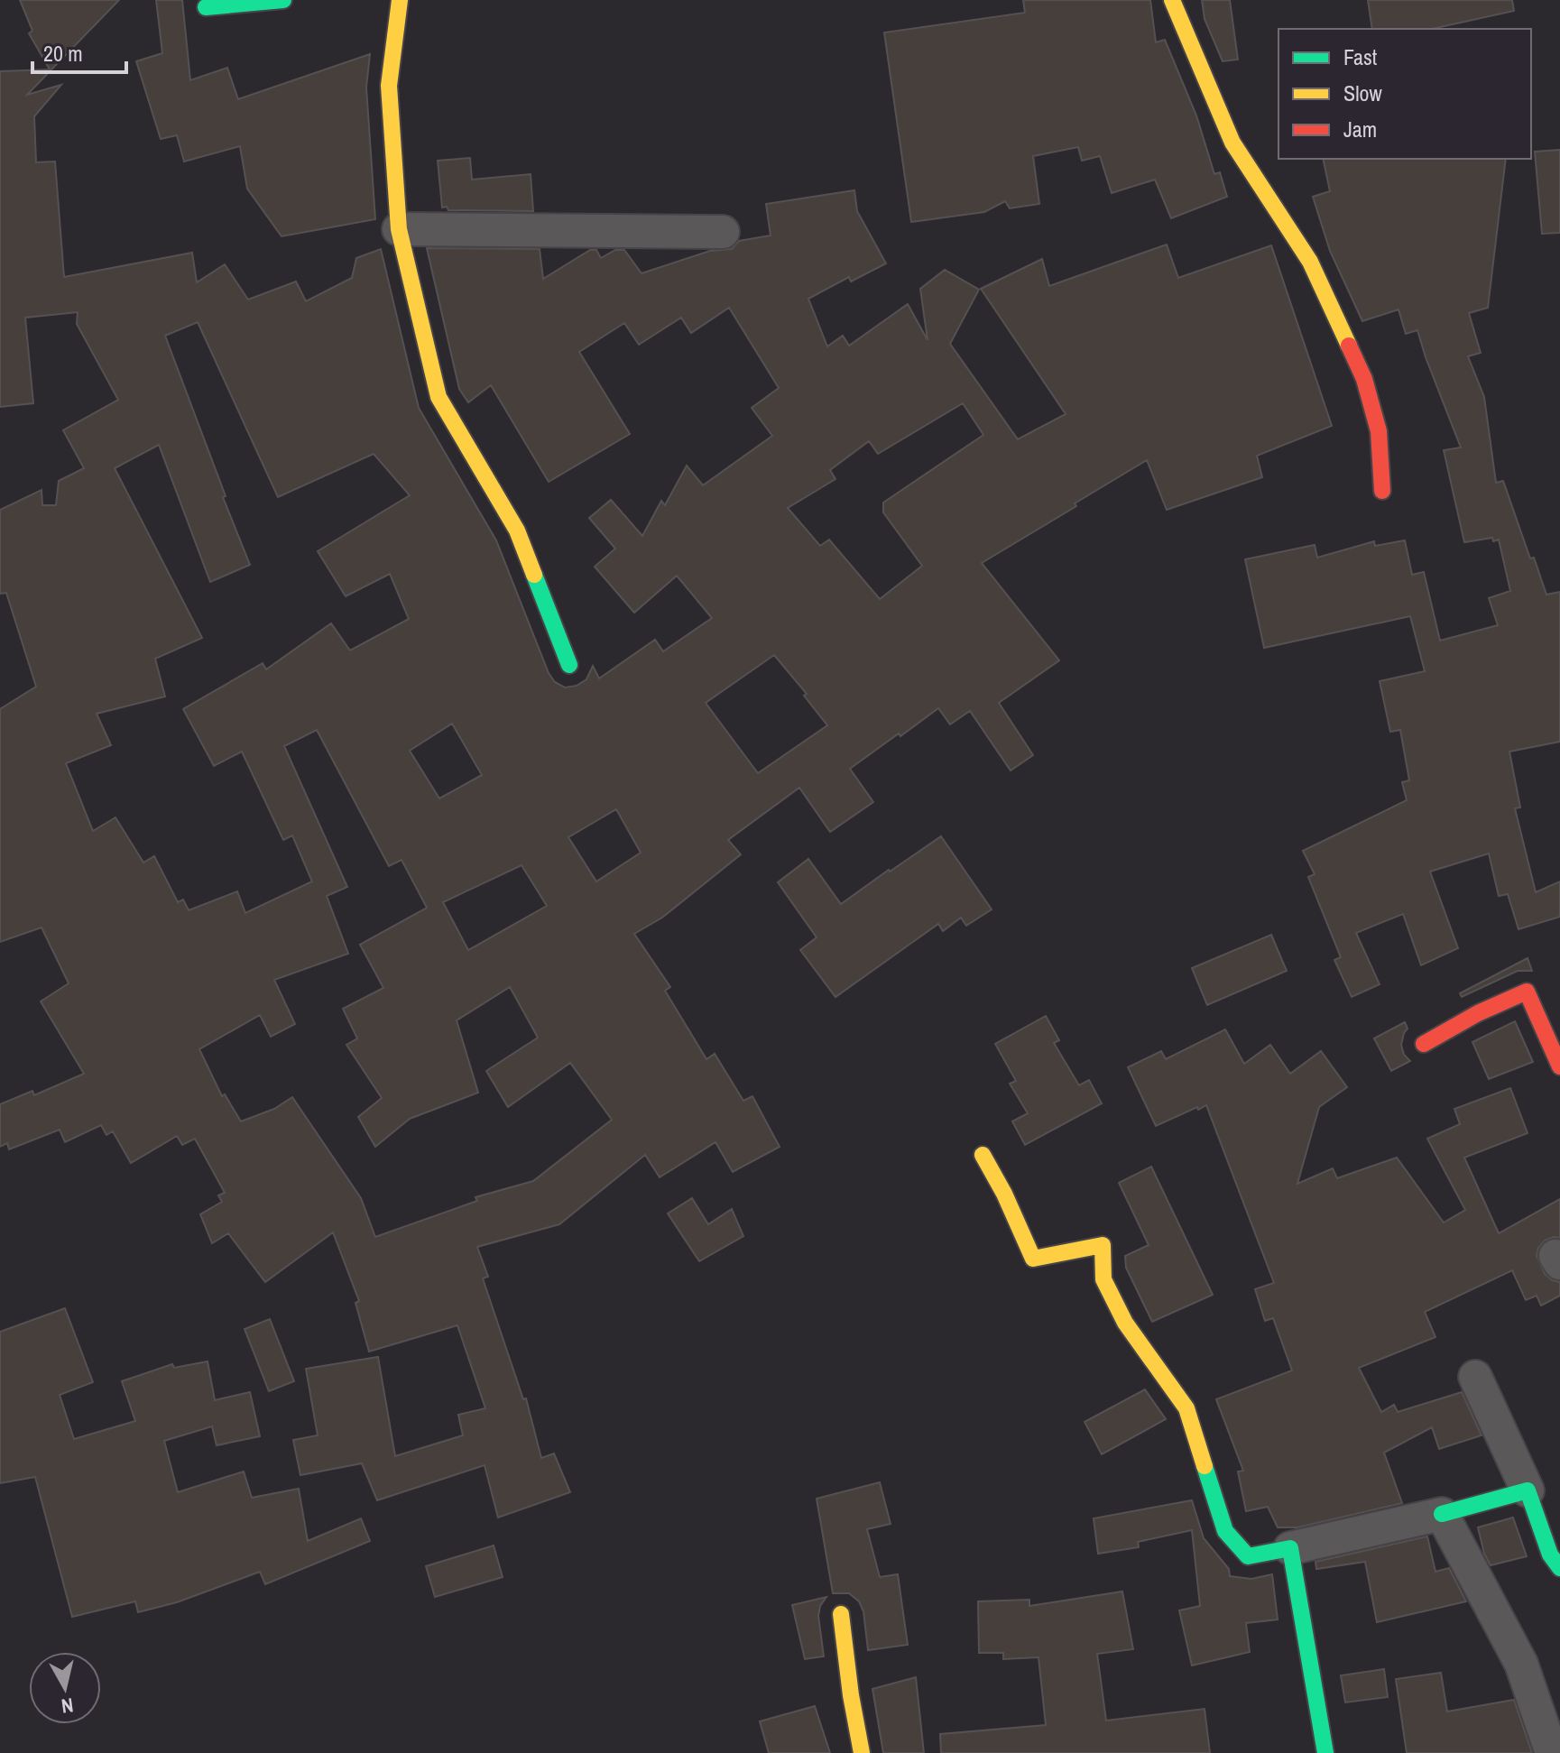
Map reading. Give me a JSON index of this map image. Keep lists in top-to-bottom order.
{
  "legend": ["Fast", "Slow", "Jam"],
  "scale_bar": "20 m",
  "north": "bottom"
}
